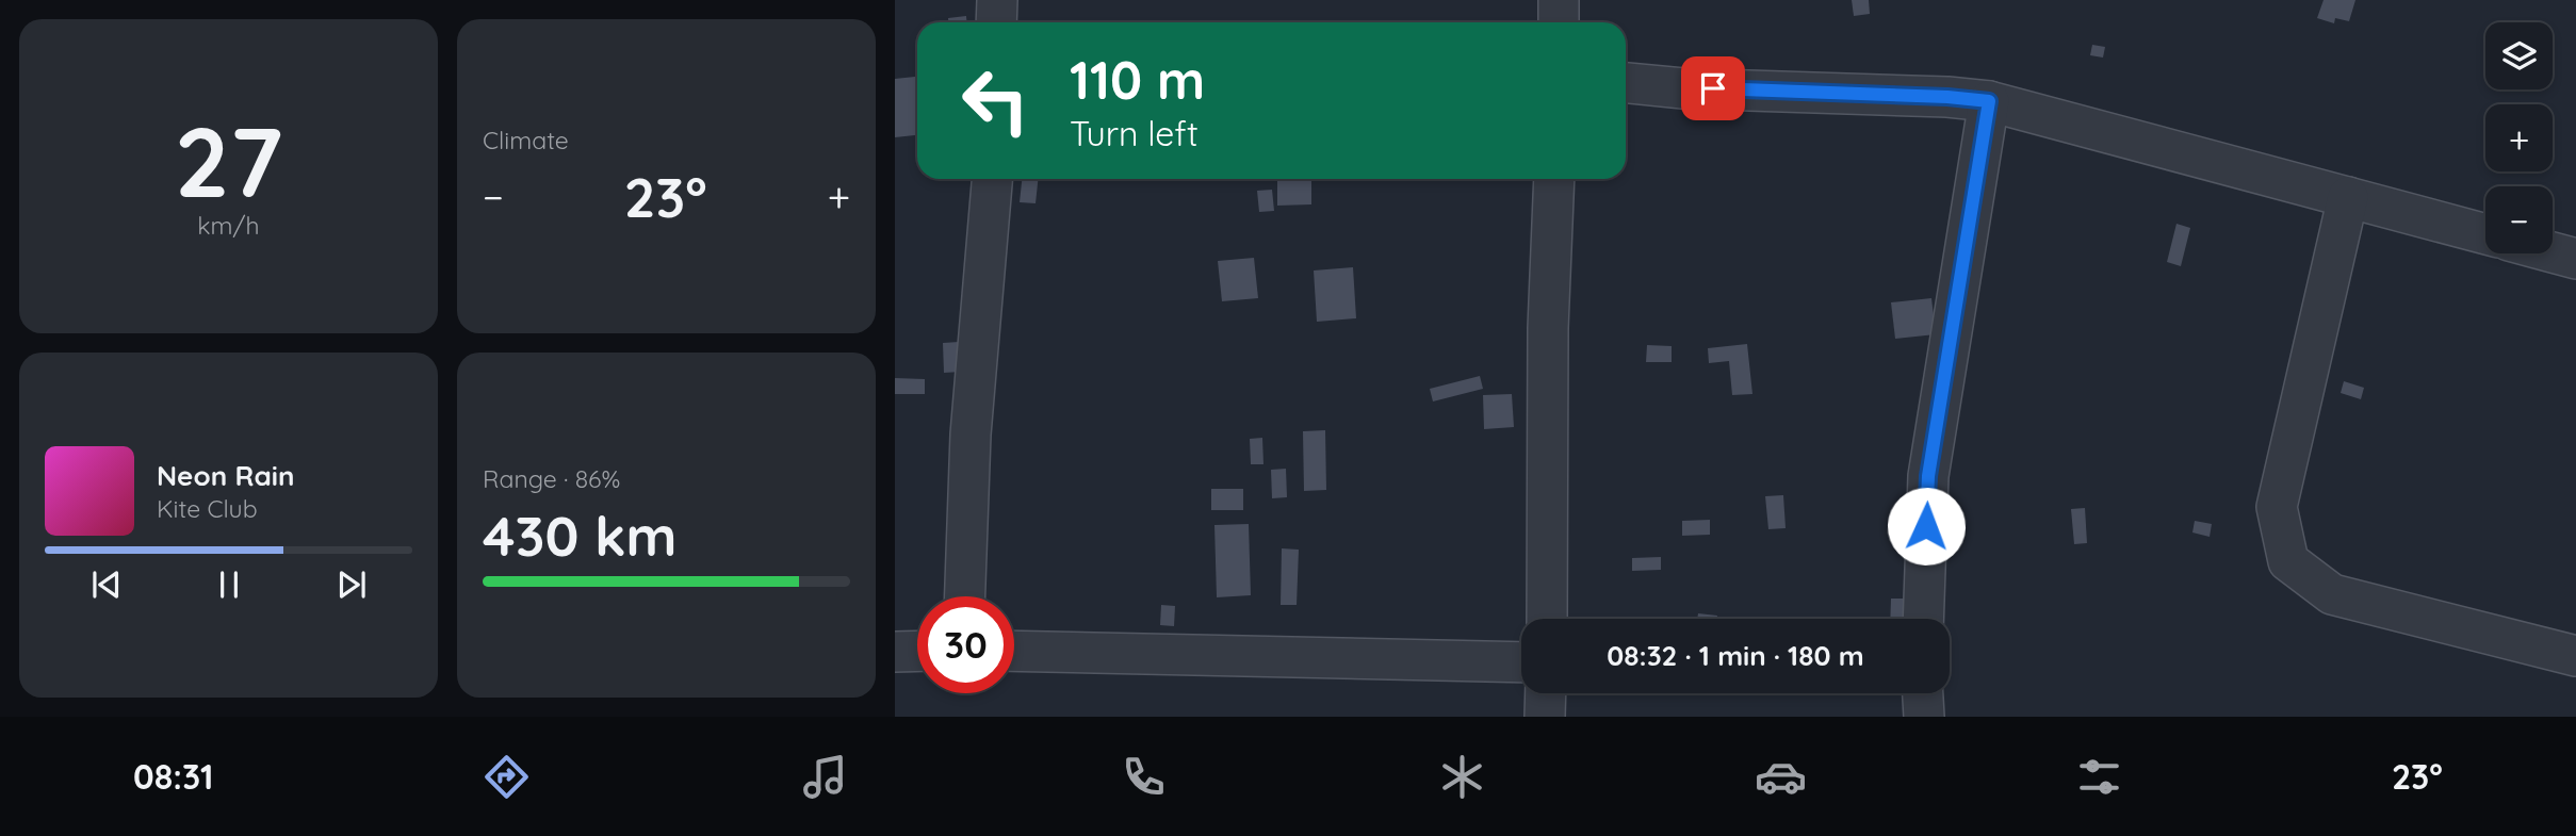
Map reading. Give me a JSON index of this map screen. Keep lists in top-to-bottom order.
{
  "page": {
    "tile": [
      ["27", "km/h"],
      "Climate",
      ["Range · 86%", "430 km"]
    ],
    "map_buttons": ["+", "−"],
    "turn": ["110 m", "Turn left"],
    "heat": ["−", "23°", "+"],
    "song": ["Neon Rain", "Kite Club"],
    "limit": "30",
    "trip": "08:32 · 1 min · 180 m",
    "tabs": ["08:31", "23°"]
  }
}
